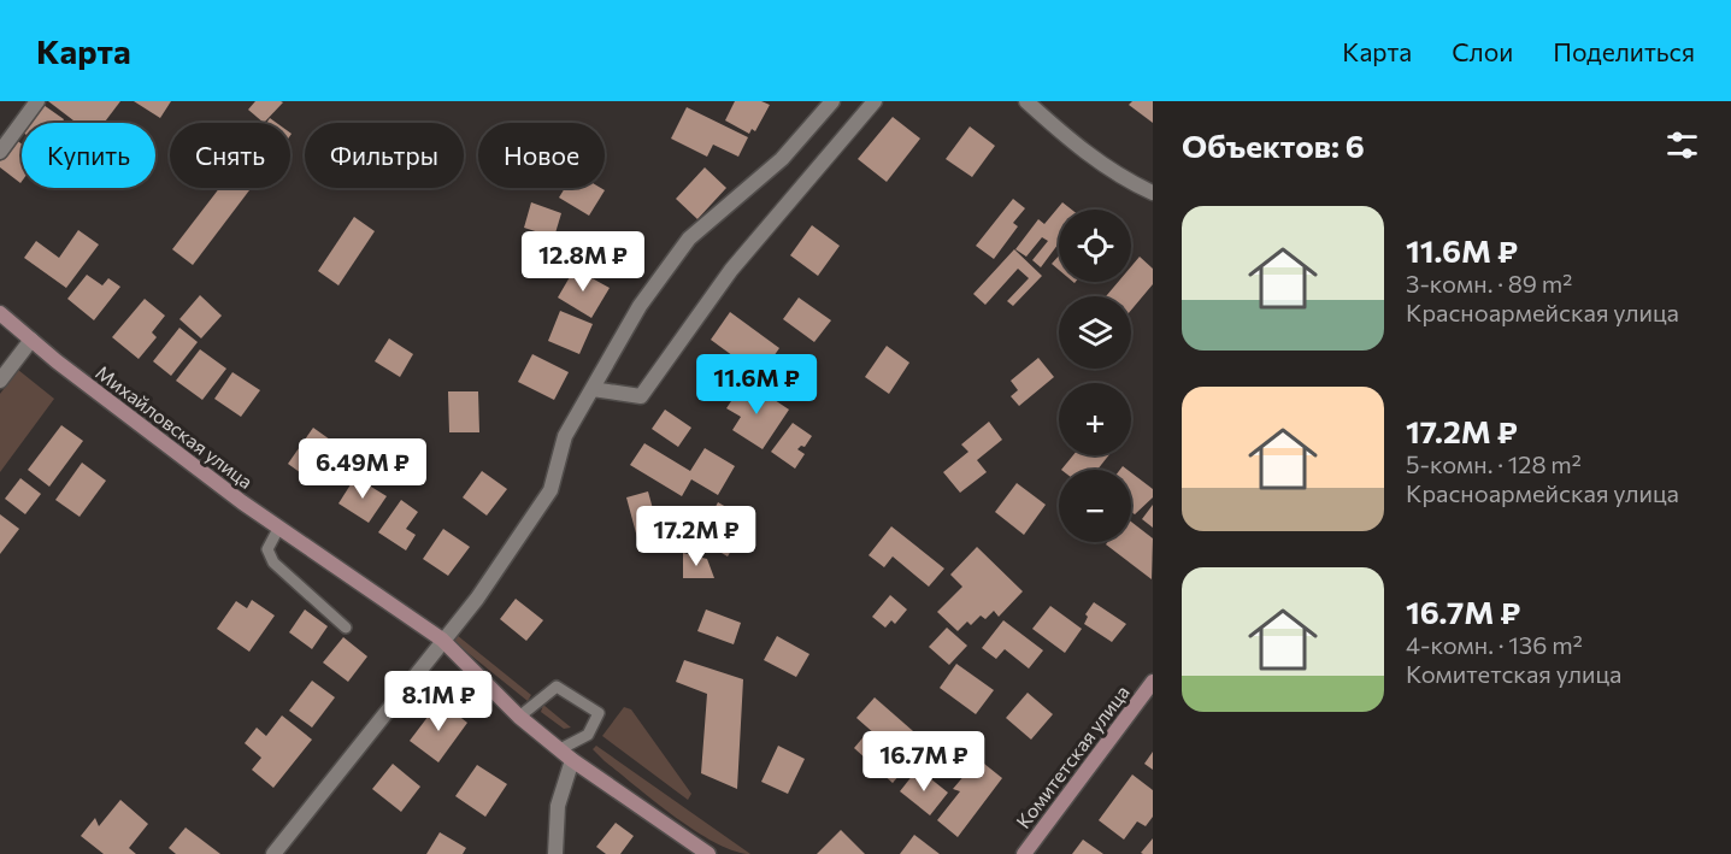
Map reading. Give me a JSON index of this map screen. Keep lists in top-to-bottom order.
{
  "streets": {
    "main road": ["Михайловская улица", "Комитетская улица"]
  },
  "page": {
    "header": "Карта",
    "nav": ["Карта", "Слои", "Поделиться"],
    "heading": "Объектов: 6",
    "chip": [
      "Купить",
      "Снять",
      "Фильтры",
      "Новое"
    ],
    "list": [
      {
        "name": "11.6M ₽",
        "note": "3-комн. · 89 m² · Красноармейская улица"
      },
      {
        "name": "17.2M ₽",
        "note": "5-комн. · 128 m² · Красноармейская улица"
      },
      {
        "name": "16.7M ₽",
        "note": "4-комн. · 136 m² · Комитетская улица"
      }
    ],
    "map_buttons": ["+", "−"],
    "price": [
      "12.8M ₽",
      "11.6M ₽",
      "6.49M ₽",
      "17.2M ₽",
      "8.1M ₽",
      "16.7M ₽"
    ]
  }
}
